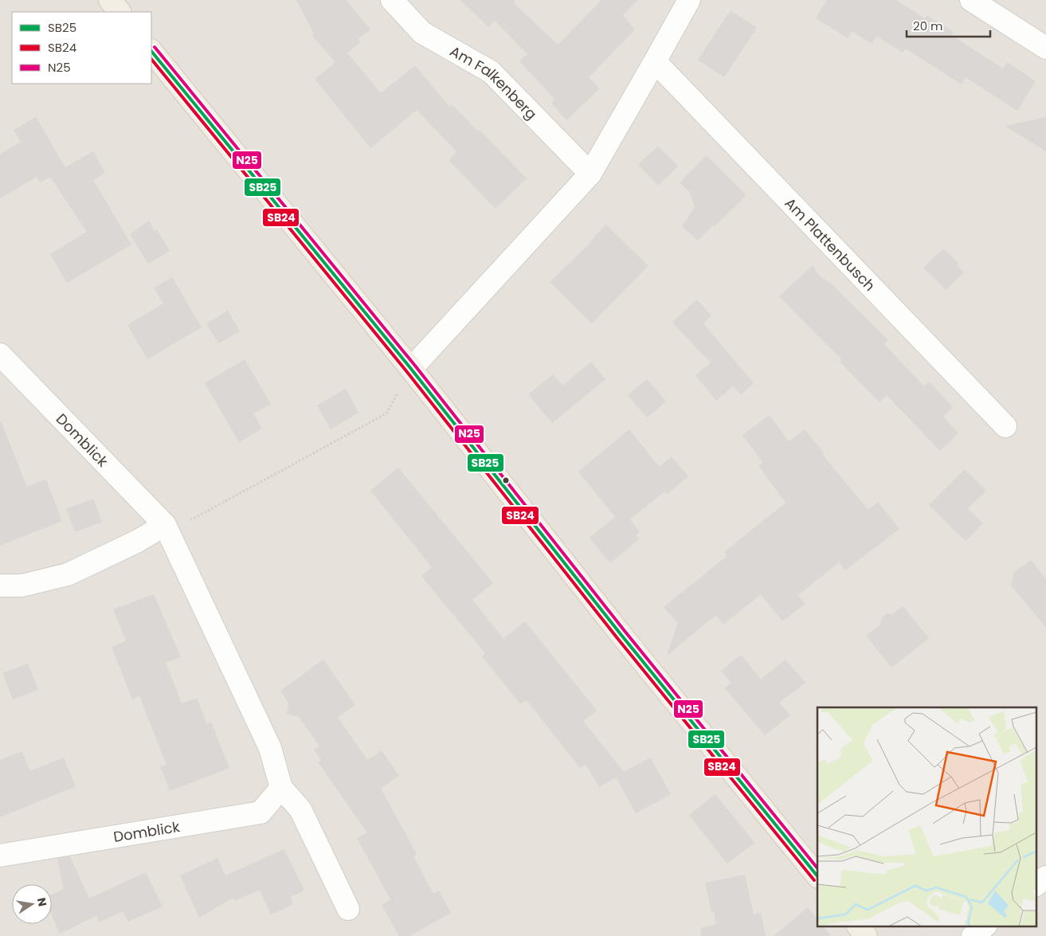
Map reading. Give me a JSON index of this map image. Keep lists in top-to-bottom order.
{
  "streets": {
    "street": ["Am Falkenberg", "Am Plattenbusch", "Domblick"]
  },
  "lines": ["transit line N25", "transit line SB25", "transit line SB24"],
  "legend": ["SB25", "SB24", "N25"],
  "scale_bar": "20 m",
  "north": "right"
}
